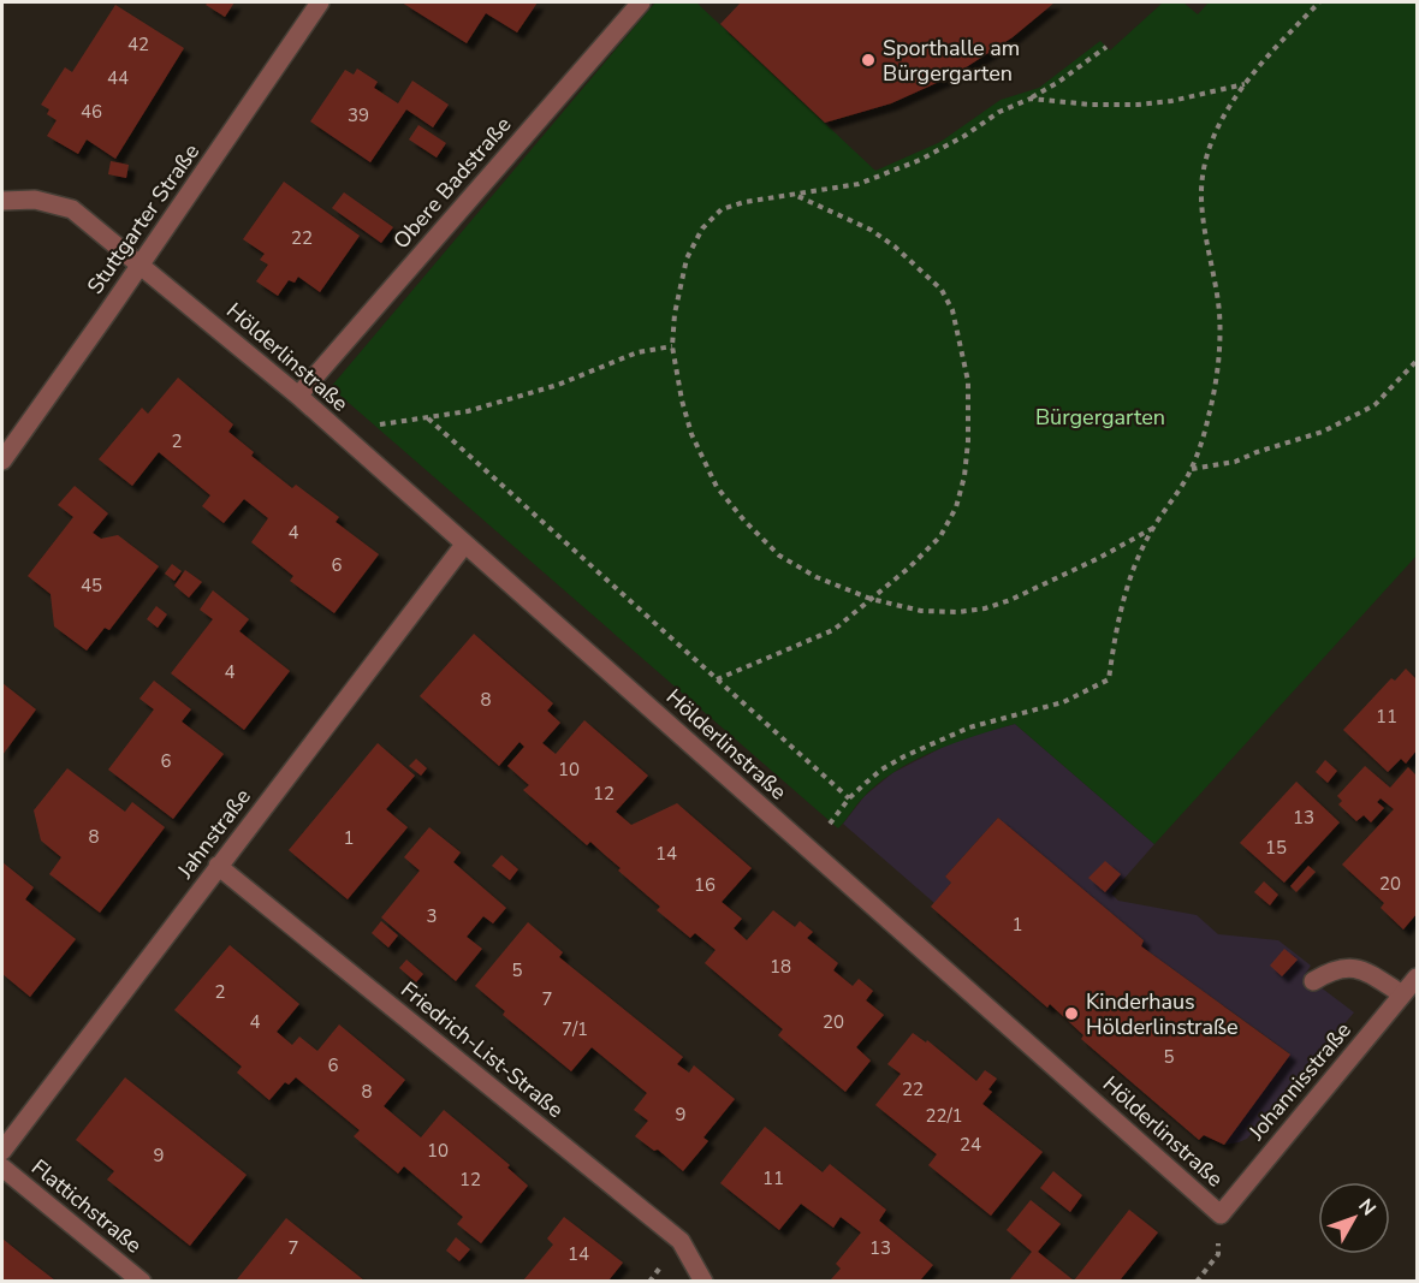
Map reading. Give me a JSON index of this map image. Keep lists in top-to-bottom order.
{
  "streets": {
    "street": [
      "Obere Badstraße",
      "Stuttgarter Straße",
      "Hölderlinstraße",
      "Jahnstraße",
      "Friedrich-List-Straße",
      "Johannisstraße",
      "Flattichstraße"
    ]
  },
  "crossings": [
    ["Obere Badstraße", "Hölderlinstraße"],
    ["Stuttgarter Straße", "Hölderlinstraße"],
    ["Hölderlinstraße", "Jahnstraße"],
    ["Hölderlinstraße", "Johannisstraße"],
    ["Jahnstraße", "Friedrich-List-Straße"]
  ],
  "parks": ["Bürgergarten"],
  "places": ["Sporthalle am Bürgergarten", "Kinderhaus Hölderlinstraße"],
  "house_numbers": [
    "42",
    "44",
    "46",
    "39",
    "22",
    "2",
    "4",
    "6",
    "45",
    "4",
    "8",
    "11",
    "6",
    "10",
    "12",
    "13",
    "8",
    "1",
    "15",
    "14",
    "20",
    "16",
    "3",
    "1",
    "18",
    "5",
    "2",
    "7",
    "4",
    "20",
    "7/1",
    "5",
    "6",
    "22",
    "8",
    "9",
    "22/1",
    "24",
    "10",
    "9",
    "11",
    "12",
    "7",
    "13",
    "14"
  ],
  "north": "top right"
}
